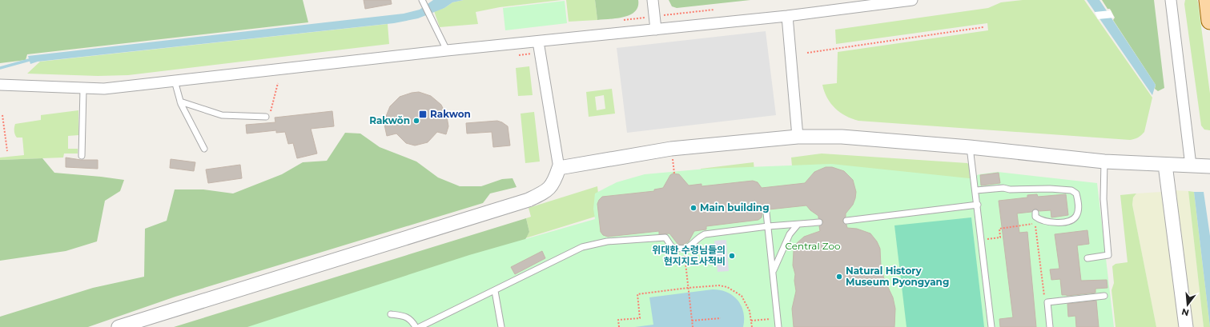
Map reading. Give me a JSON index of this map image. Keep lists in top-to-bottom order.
{
  "parks": ["Central Zoo"],
  "places": {
    "transit": ["Rakwon"],
    "other": [
      "Rakwŏn",
      "Main building",
      "위대한 수령님들의 현지지도사적비",
      "Natural History Museum Pyongyang"
    ]
  },
  "north": "bottom"
}
